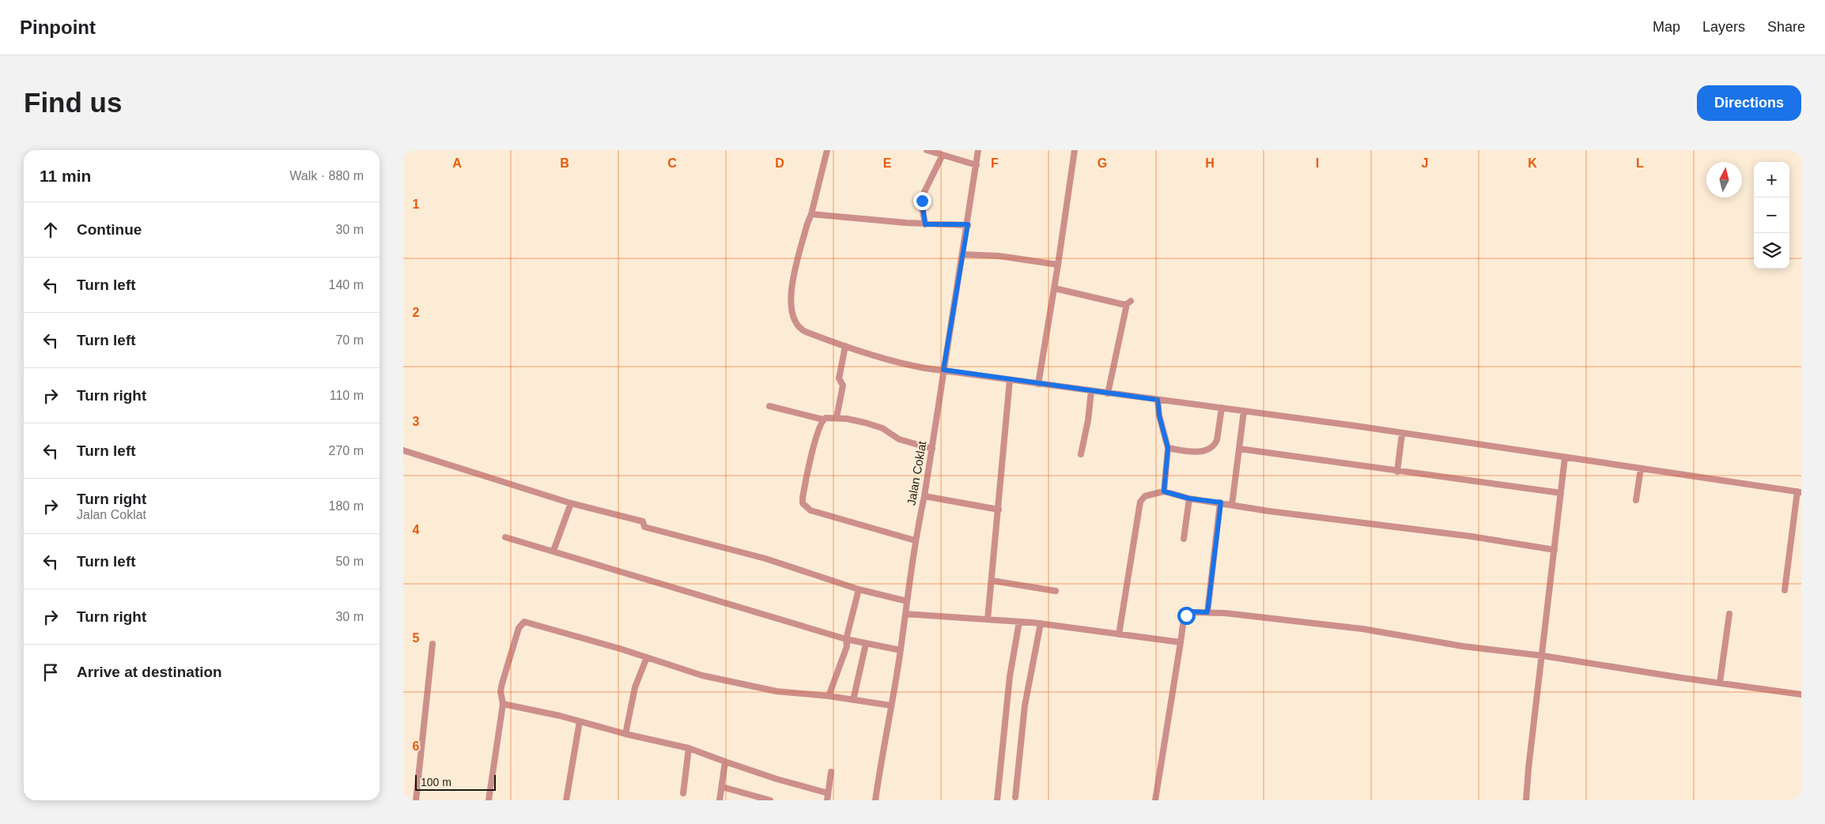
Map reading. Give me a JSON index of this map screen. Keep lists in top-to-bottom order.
{
  "streets": {
    "street": ["Jalan Coklat"]
  },
  "scale_bar": "100 m",
  "north": "top",
  "page": {
    "header": "Pinpoint",
    "nav": ["Map", "Layers", "Share"],
    "buttons": "Directions",
    "title": "Find us",
    "heading": ["11 min", "Walk · 880 m"],
    "map_buttons": ["+", "−"],
    "list": [
      ["Continue", "30 m"],
      ["Turn left", "140 m"],
      ["Turn left", "70 m"],
      ["Turn right", "110 m"],
      ["Turn left", "270 m"],
      ["Turn right", "Jalan Coklat", "180 m"],
      ["Turn left", "50 m"],
      ["Turn right", "30 m"],
      "Arrive at destination"
    ],
    "scale": "100 m"
  },
  "grid": {
    "columns": [
      "A",
      "B",
      "C",
      "D",
      "E",
      "F",
      "G",
      "H",
      "I",
      "J",
      "K",
      "L"
    ],
    "rows": [
      "1",
      "2",
      "3",
      "4",
      "5",
      "6"
    ]
  }
}
